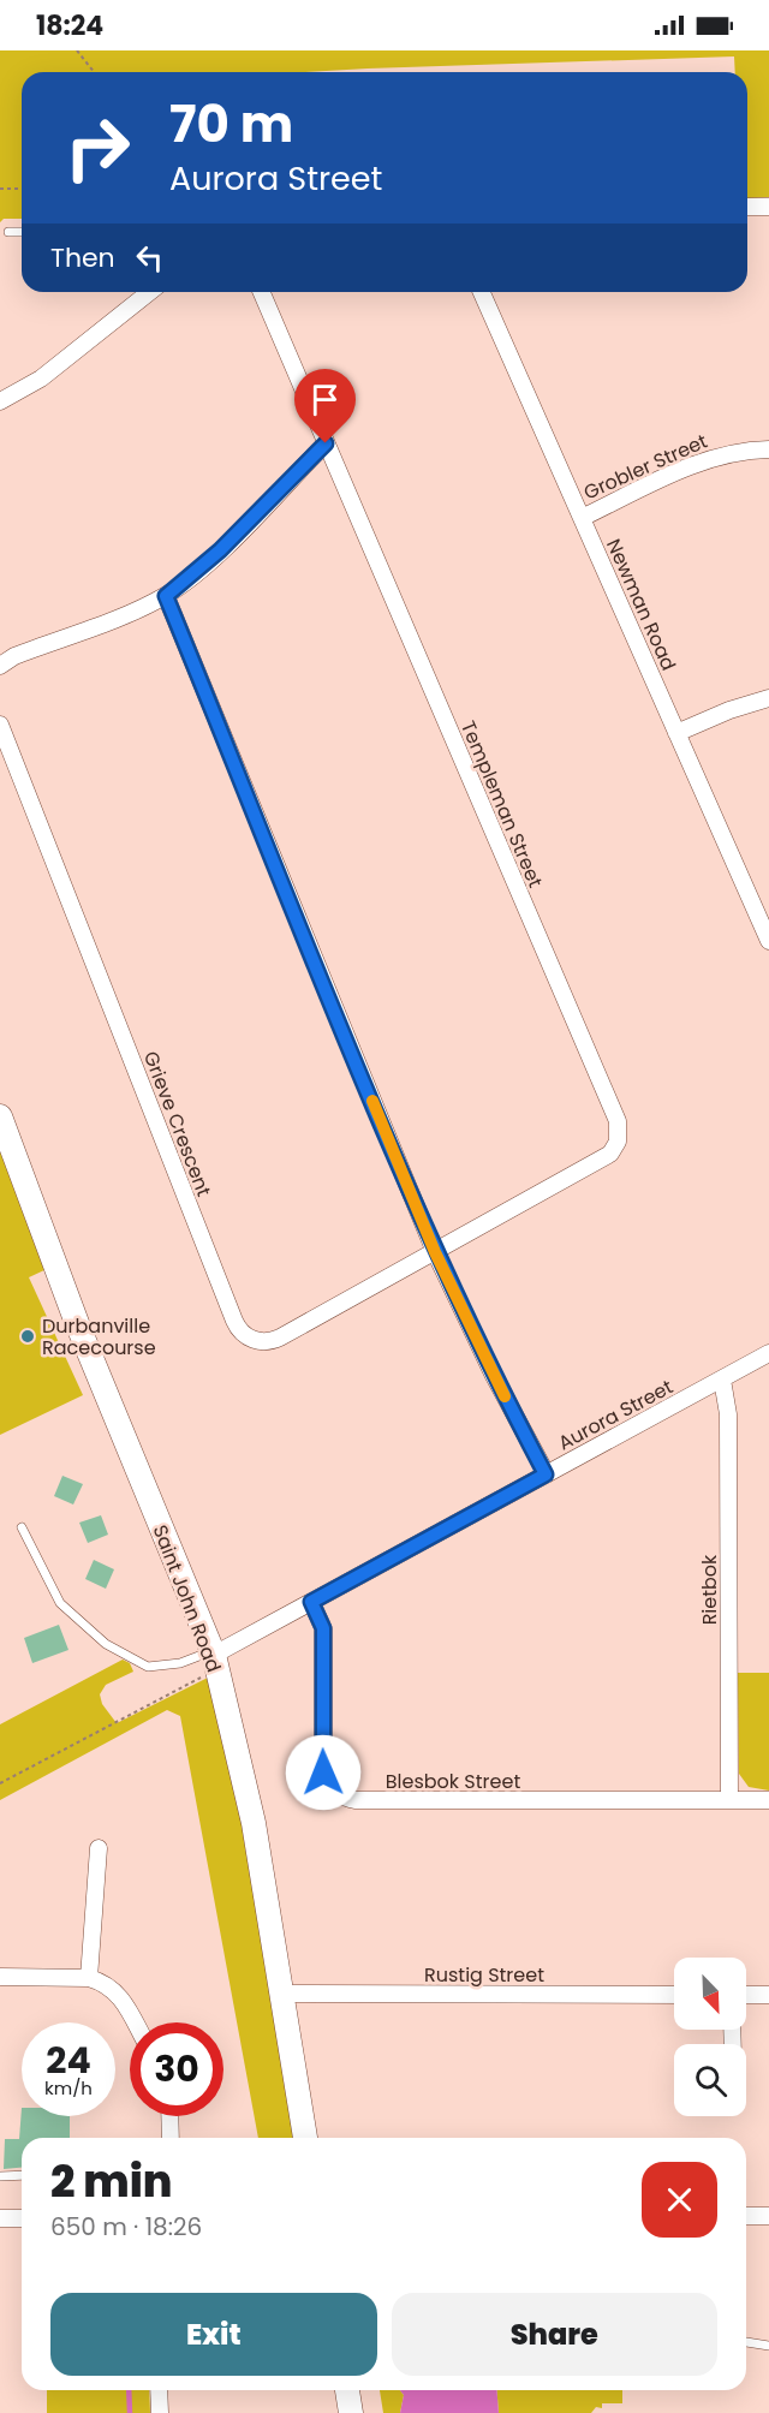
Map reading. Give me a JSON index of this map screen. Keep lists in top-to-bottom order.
{
  "streets": {
    "main road": ["Saint John Road"],
    "street": [
      "Grobler Street",
      "Newman Road",
      "Templeman Street",
      "Grieve Crescent",
      "Aurora Street",
      "Rietbok",
      "Blesbok Street",
      "Rustig Street"
    ]
  },
  "crossings": [
    ["Grobler Street", "Newman Road"],
    ["Templeman Street", "Grieve Crescent"],
    ["Aurora Street", "Rietbok"],
    ["Aurora Street", "Saint John Road"],
    ["Aurora Street", "Blesbok Street"],
    ["Rietbok", "Blesbok Street"],
    ["Saint John Road", "Rustig Street"]
  ],
  "places": ["Durbanville Racecourse"],
  "north": "bottom right",
  "page": {
    "status": "18:24",
    "turn": ["70 m", "Aurora Street"],
    "then": "Then",
    "speed": "24 km/h",
    "limit": "30",
    "heading": ["2 min", "650 m · 18:26"],
    "buttons": ["Exit", "Share"]
  }
}
